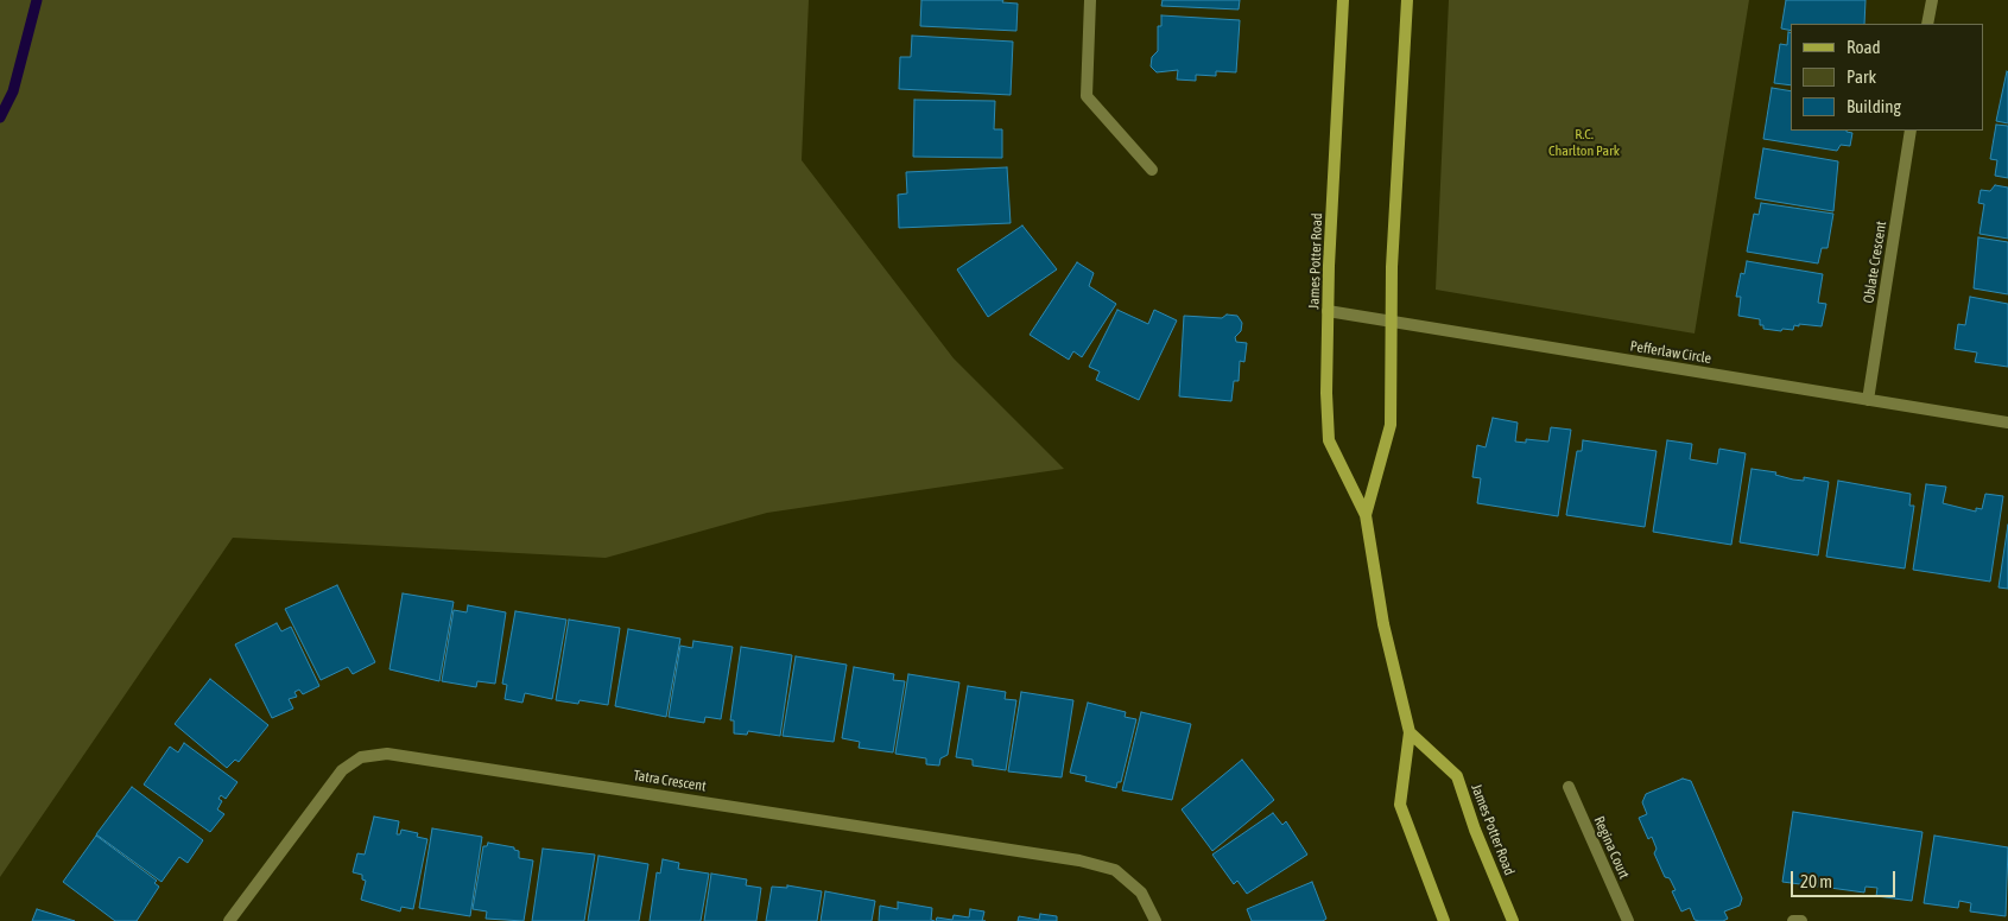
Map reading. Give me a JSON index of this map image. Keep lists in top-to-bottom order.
{
  "streets": {
    "main road": ["James Potter Road"],
    "street": [
      "Oblate Crescent",
      "Pefferlaw Circle",
      "Tatra Crescent",
      "Regina Court"
    ]
  },
  "crossings": [
    ["James Potter Road", "Pefferlaw Circle"],
    ["Oblate Crescent", "Pefferlaw Circle"]
  ],
  "parks": ["R.C. Charlton Park"],
  "legend": ["Road", "Park", "Building"],
  "scale_bar": "20 m"
}
